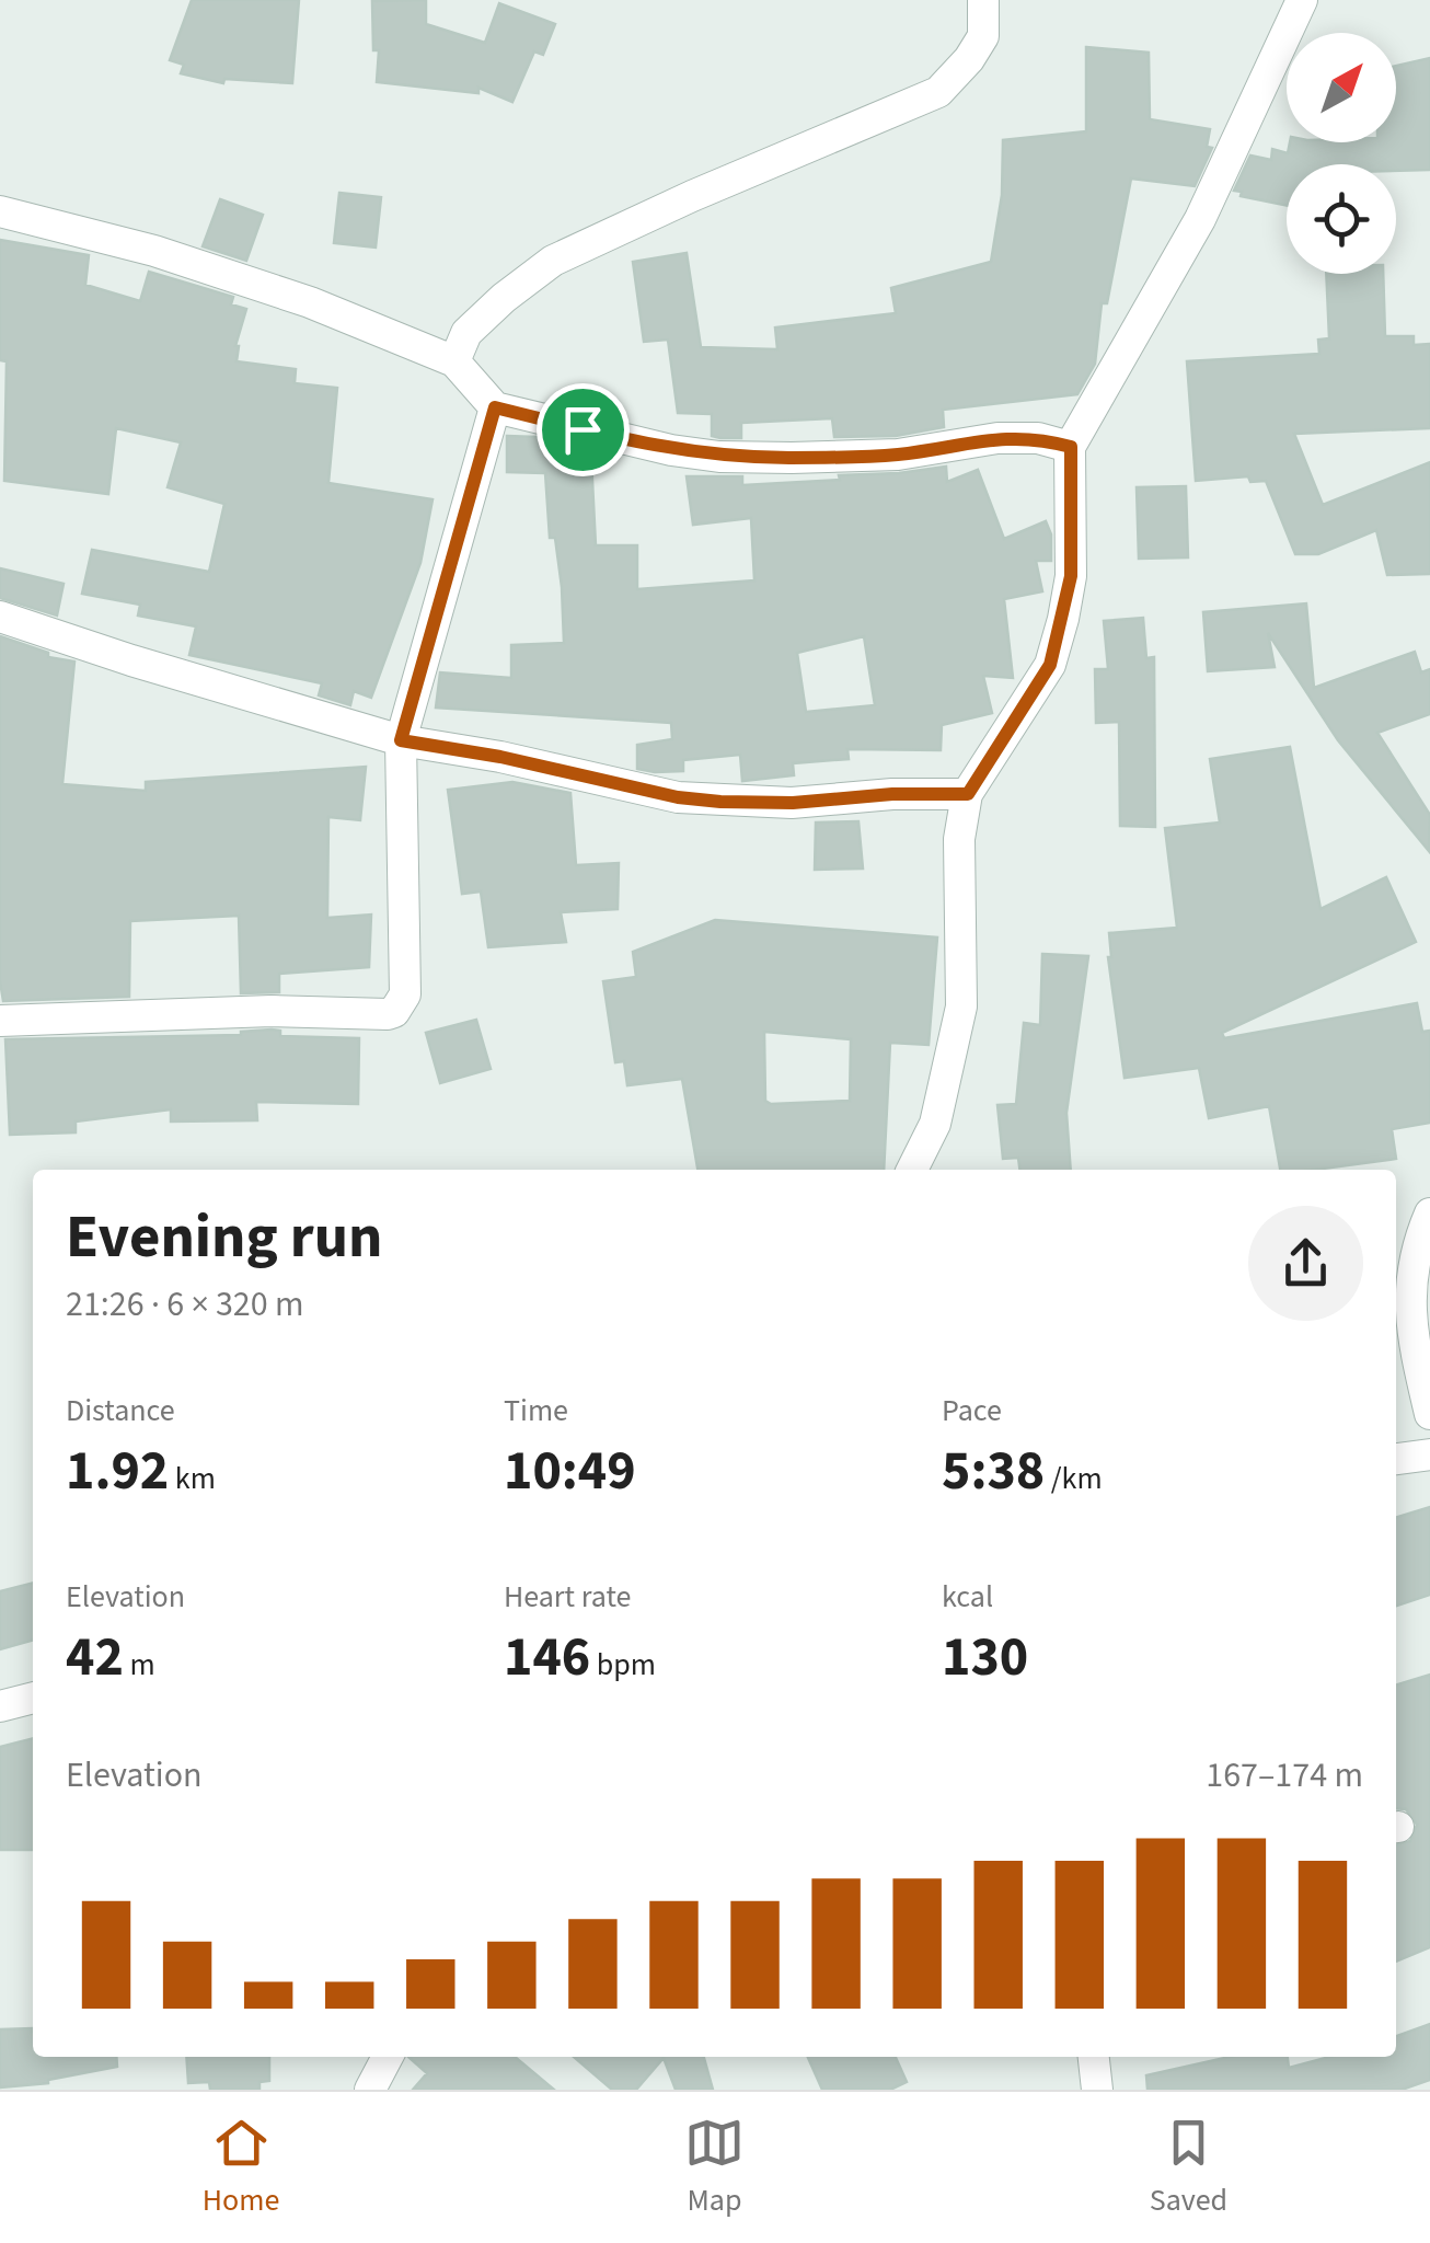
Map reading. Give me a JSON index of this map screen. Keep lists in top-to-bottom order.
{
  "north": "top right",
  "page": {
    "heading": ["Evening run", "21:26 · 6 × 320 m"],
    "stats": [
      ["Distance", "1.92 km"],
      ["Time", "10:49"],
      ["Pace", "5:38 /km"],
      ["Elevation", "42 m"],
      ["Heart rate", "146 bpm"],
      ["kcal", "130"]
    ],
    "chart": ["Elevation", "167–174 m"],
    "tabs": ["Home", "Map", "Saved"]
  }
}
